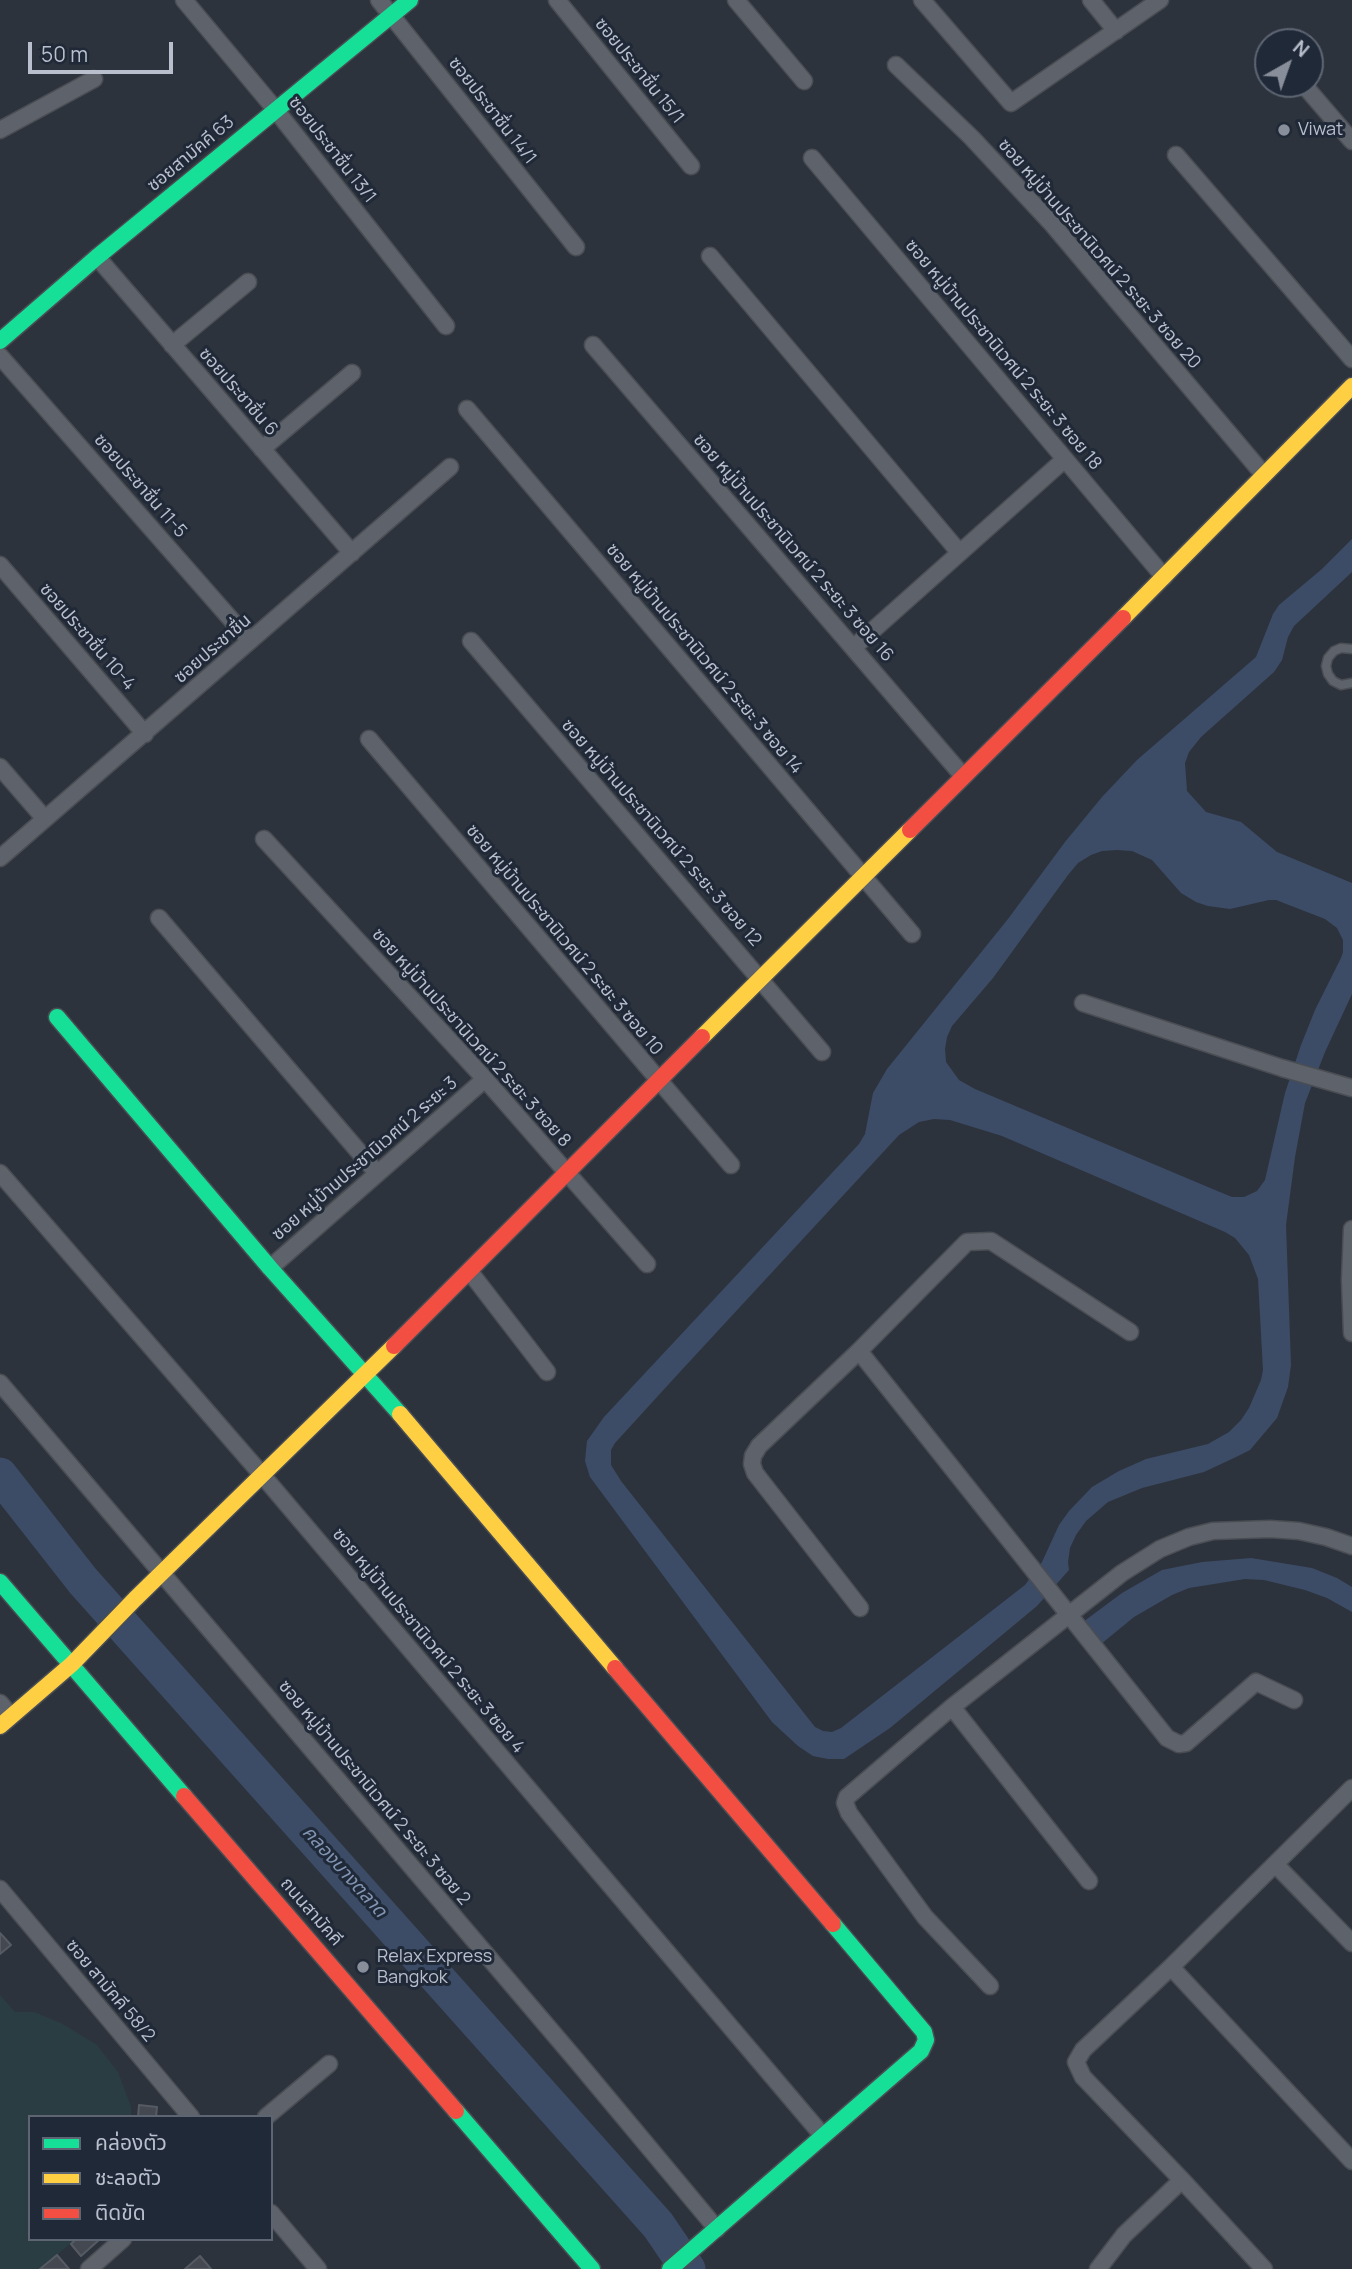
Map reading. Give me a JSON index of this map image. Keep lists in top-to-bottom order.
{
  "streets": {
    "street": [
      "ซอยประชาชื่น 15/1",
      "ซอยประชาชื่น 14/1",
      "ซอยประชาชื่น 13/1",
      "ซอยสามัคคี 63",
      "ซอย หมู่บ้านประชานิเวศน์ 2 ระยะ 3 ซอย 20",
      "ซอย หมู่บ้านประชานิเวศน์ 2 ระยะ 3 ซอย 18",
      "ซอยประชาชื่น 6",
      "ซอยประชาชื่น 11-5",
      "ซอย หมู่บ้านประชานิเวศน์ 2 ระยะ 3 ซอย 16",
      "ซอยประชาชื่น 10-4",
      "ซอยประชาชื่น",
      "ซอย หมู่บ้านประชานิเวศน์ 2 ระยะ 3 ซอย 14",
      "ซอย หมู่บ้านประชานิเวศน์ 2 ระยะ 3 ซอย 12",
      "ซอย หมู่บ้านประชานิเวศน์ 2 ระยะ 3 ซอย 10",
      "ซอย หมู่บ้านประชานิเวศน์ 2 ระยะ 3 ซอย 8",
      "ซอย หมู่บ้านประชานิเวศน์ 2 ระยะ 3",
      "ซอย หมู่บ้านประชานิเวศน์ 2 ระยะ 3 ซอย 4",
      "ซอย หมู่บ้านประชานิเวศน์ 2 ระยะ 3 ซอย 2",
      "ถนนสามัคคี",
      "ซอย สามัคคี 58/2"
    ]
  },
  "crossings": [
    ["ซอยประชาชื่น 14/1", "ซอยสามัคคี 63"],
    ["ซอยประชาชื่น 13/1", "ซอยสามัคคี 63"],
    ["ซอยสามัคคี 63", "ซอยประชาชื่น 6"],
    ["ซอยประชาชื่น 6", "ซอยประชาชื่น"],
    ["ซอยประชาชื่น 11-5", "ซอยประชาชื่น"],
    ["ซอยประชาชื่น 10-4", "ซอยประชาชื่น"],
    ["ซอย หมู่บ้านประชานิเวศน์ 2 ระยะ 3 ซอย 8", "ซอย หมู่บ้านประชานิเวศน์ 2 ระยะ 3"]
  ],
  "water": ["คลองบางตลาด"],
  "places": ["Viwat", "Relax Express Bangkok"],
  "legend": ["คล่องตัว", "ชะลอตัว", "ติดขัด"],
  "scale_bar": "50 m",
  "north": "top right"
}
